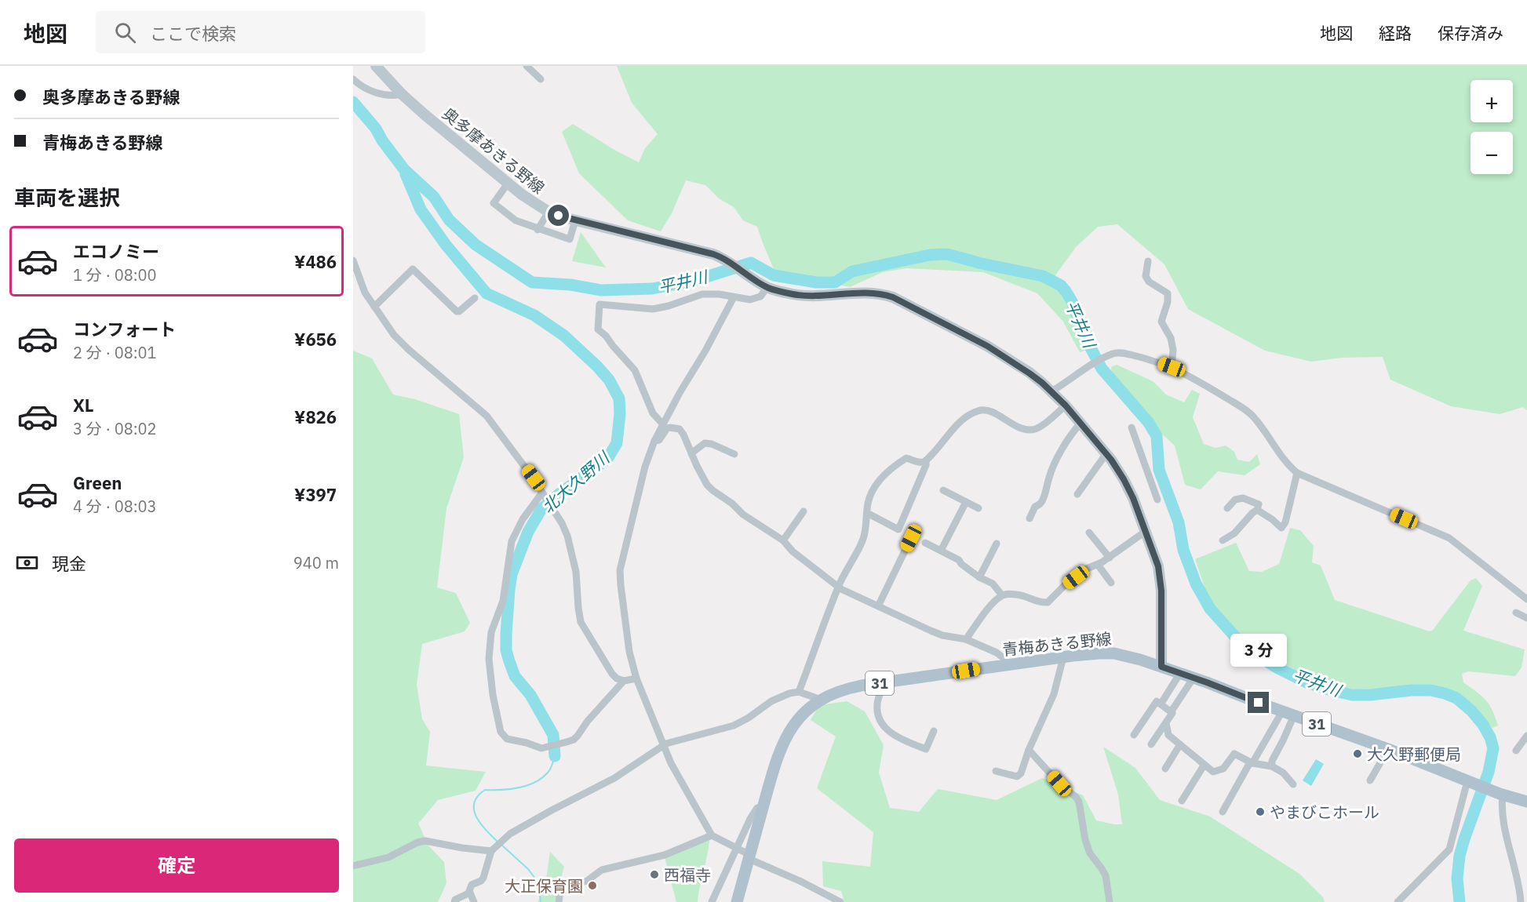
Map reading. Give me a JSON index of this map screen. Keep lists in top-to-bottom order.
{
  "streets": {
    "main road": ["奥多摩あきる野線", "青梅あきる野線", "31"]
  },
  "crossings": [
    ["奥多摩あきる野線", "青梅あきる野線"]
  ],
  "water": ["平井川", "北大久野川"],
  "places": [
    "大久野郵便局",
    "やまびこホール",
    "西福寺",
    "大正保育園"
  ],
  "page": {
    "header": "地図",
    "search": "ここで検索",
    "nav": ["地図", "経路", "保存済み"],
    "banner": ["奥多摩あきる野線", "青梅あきる野線"],
    "map_buttons": ["+", "−"],
    "heading": "車両を選択",
    "list": [
      {
        "name": "エコノミー",
        "note": "1 分 · 08:00",
        "value": "¥486"
      },
      {
        "name": "コンフォート",
        "note": "2 分 · 08:01",
        "value": "¥656"
      },
      {
        "name": "XL",
        "note": "3 分 · 08:02",
        "value": "¥826"
      },
      {
        "name": "Green",
        "note": "4 分 · 08:03",
        "value": "¥397"
      }
    ],
    "pay": ["現金", "940 m"],
    "bubble": "3 分",
    "buttons": "確定"
  }
}
